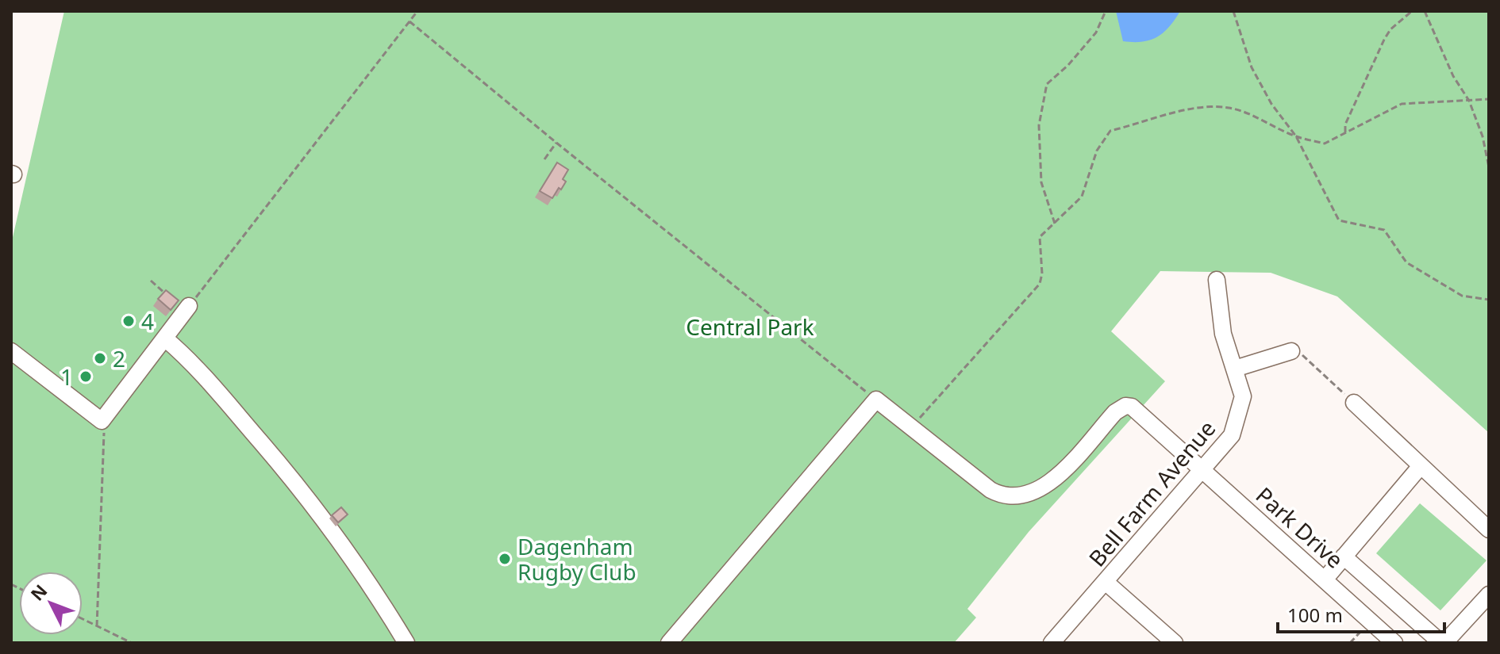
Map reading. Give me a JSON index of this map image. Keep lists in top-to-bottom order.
{
  "streets": {
    "street": ["Bell Farm Avenue", "Park Drive"]
  },
  "crossings": [
    ["Bell Farm Avenue", "Park Drive"]
  ],
  "parks": ["Central Park"],
  "places": [
    "4",
    "2",
    "1",
    "Dagenham Rugby Club"
  ],
  "scale_bar": "100 m",
  "north": "top left"
}
